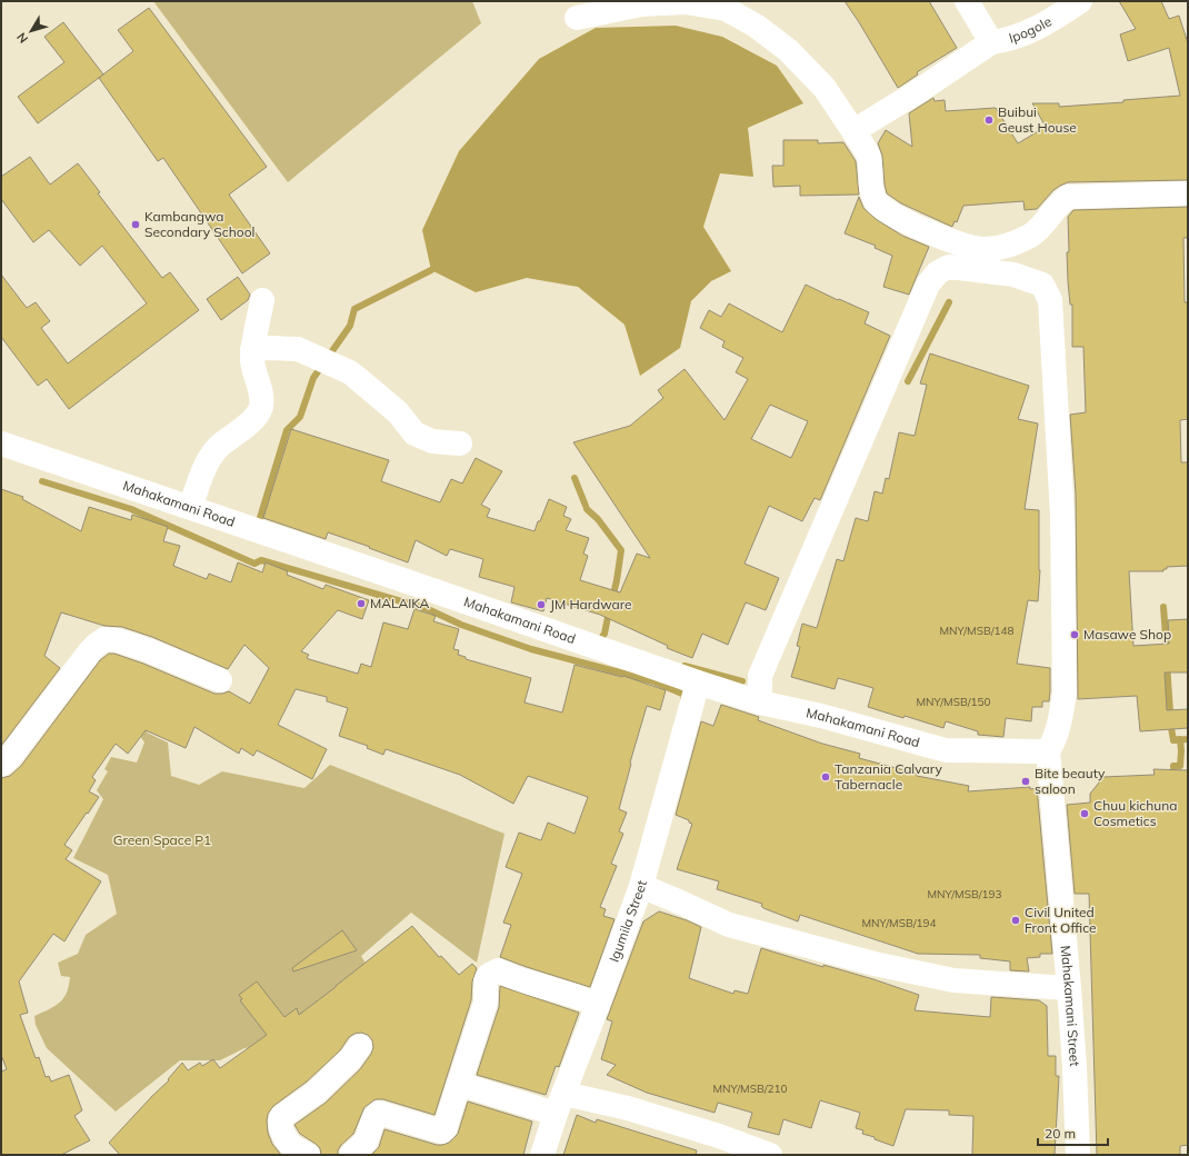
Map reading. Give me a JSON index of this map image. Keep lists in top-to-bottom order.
{
  "streets": {
    "street": [
      "Ipogole",
      "Mahakamani Road",
      "Igumila Street",
      "Mahakamani Street"
    ]
  },
  "crossings": [
    ["Mahakamani Road", "Igumila Street"],
    ["Mahakamani Road", "Mahakamani Street"]
  ],
  "parks": ["Green Space P1"],
  "places": [
    "Buibui Geust House",
    "Kambangwa Secondary School",
    "MALAIKA",
    "JM Hardware",
    "Masawe Shop",
    "Tanzania Calvary Tabernacle",
    "Bite beauty saloon",
    "Chuu kichuna Cosmetics",
    "Civil United Front Office"
  ],
  "house_numbers": [
    "MNY/MSB/148",
    "MNY/MSB/150",
    "MNY/MSB/193",
    "MNY/MSB/194",
    "MNY/MSB/210"
  ],
  "scale_bar": "20 m",
  "north": "bottom left"
}
